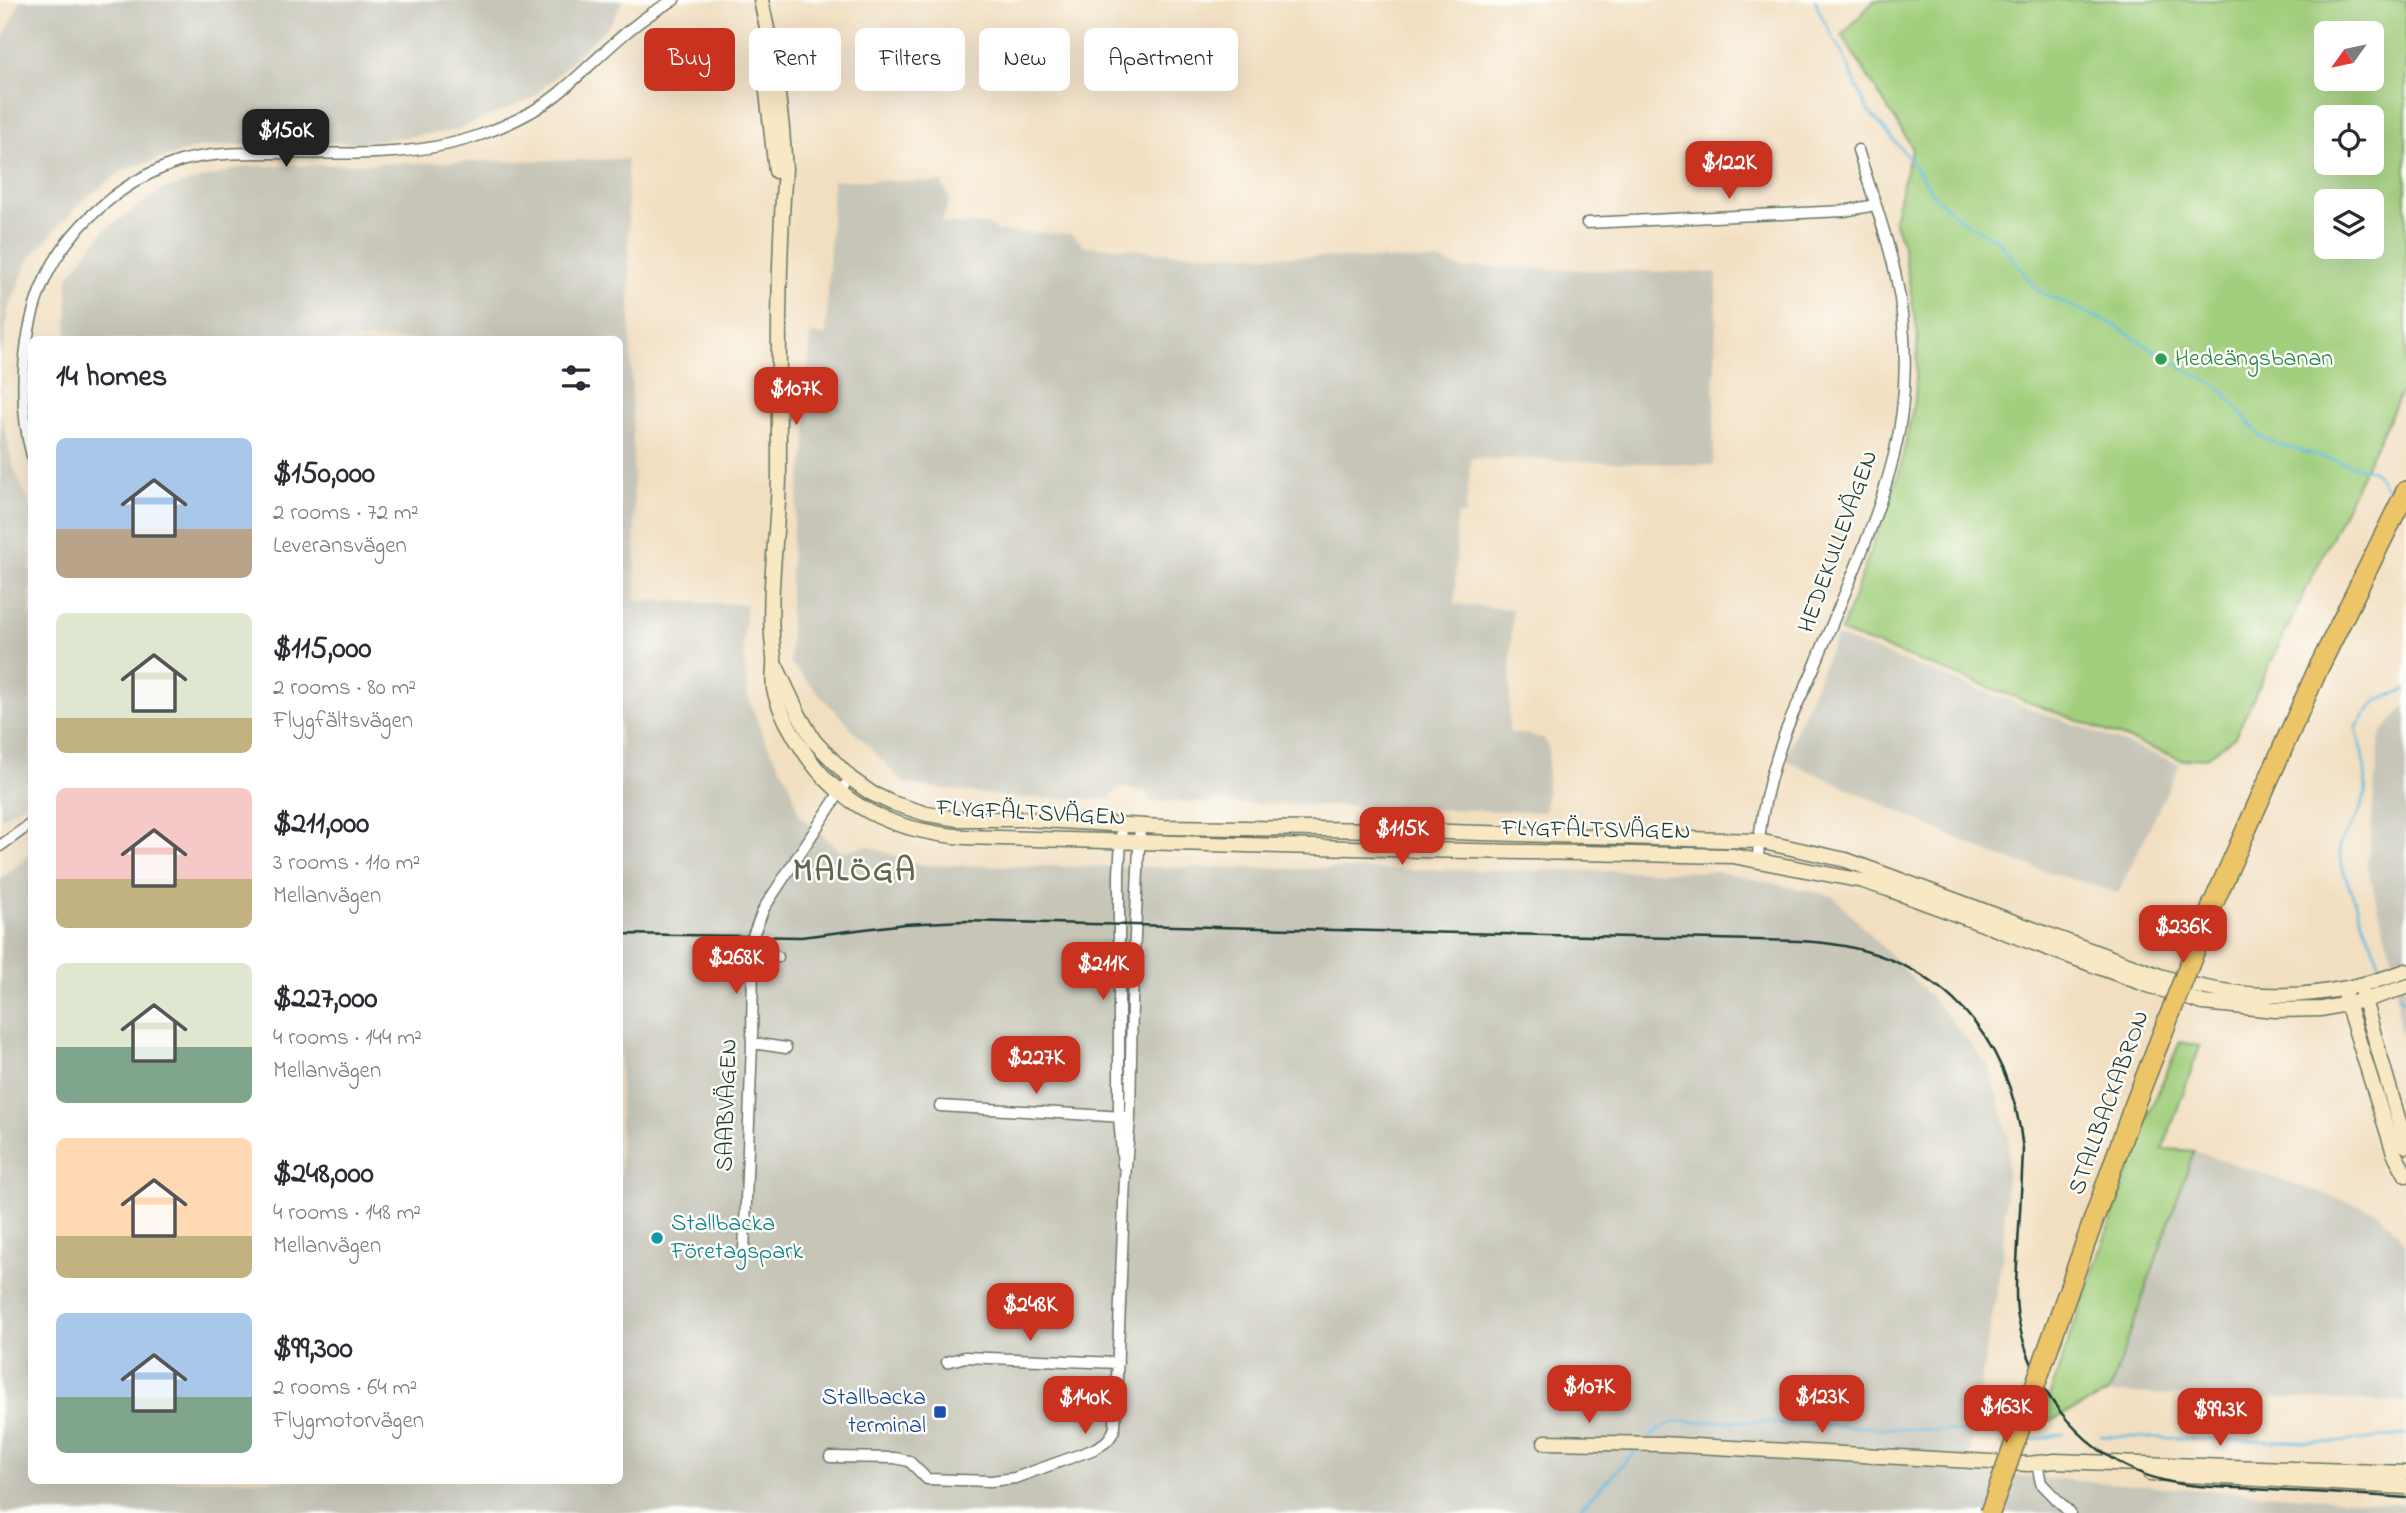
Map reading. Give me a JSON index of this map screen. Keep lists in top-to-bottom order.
{
  "streets": {
    "highway": ["STALLBACKABRON"],
    "street": ["HEDEKULLEVÄGEN", "FLYGFÄLTSVÄGEN", "SAABVÄGEN"]
  },
  "crossings": [
    ["HEDEKULLEVÄGEN", "FLYGFÄLTSVÄGEN"],
    ["FLYGFÄLTSVÄGEN", "SAABVÄGEN"]
  ],
  "districts": ["MALÖGA"],
  "places": {
    "other": ["Hedeängsbanan", "Stallbacka Företagspark"],
    "transit": ["Stallbacka terminal"]
  },
  "north": "bottom left",
  "page": {
    "chip": [
      "Buy",
      "Rent",
      "Filters",
      "New",
      "Apartment"
    ],
    "price": [
      "$150K",
      "$122K",
      "$107K",
      "$115K",
      "$236K",
      "$268K",
      "$211K",
      "$227K",
      "$248K",
      "$107K",
      "$123K",
      "$140K",
      "$163K",
      "$99.3K"
    ],
    "heading": "14 homes",
    "list": [
      {
        "name": "$150,000",
        "note": "2 rooms · 72 m² · Leveransvägen"
      },
      {
        "name": "$115,000",
        "note": "2 rooms · 80 m² · Flygfältsvägen"
      },
      {
        "name": "$211,000",
        "note": "3 rooms · 110 m² · Mellanvägen"
      },
      {
        "name": "$227,000",
        "note": "4 rooms · 144 m² · Mellanvägen"
      },
      {
        "name": "$248,000",
        "note": "4 rooms · 148 m² · Mellanvägen"
      },
      {
        "name": "$99,300",
        "note": "2 rooms · 64 m² · Flygmotorvägen"
      }
    ]
  }
}
